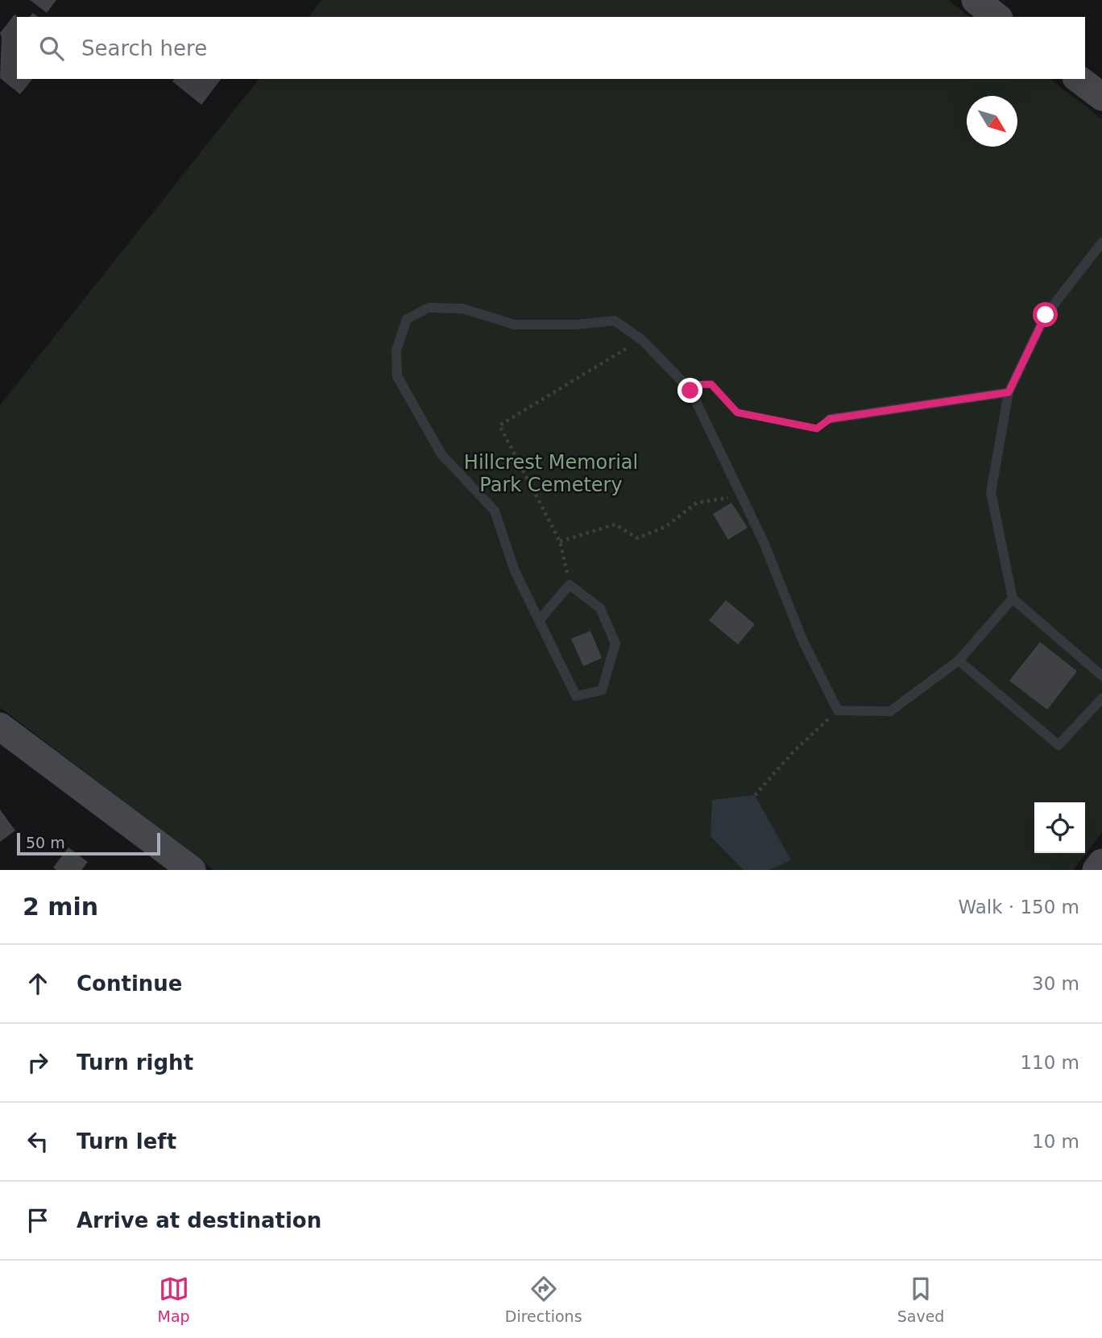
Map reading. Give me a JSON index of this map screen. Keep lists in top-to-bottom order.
{
  "parks": ["Hillcrest Memorial Park Cemetery"],
  "scale_bar": "50 m",
  "north": "bottom right",
  "page": {
    "search": "Search here",
    "scale": "50 m",
    "heading": ["2 min", "Walk · 150 m"],
    "list": [
      ["Continue", "30 m"],
      ["Turn right", "110 m"],
      ["Turn left", "10 m"],
      "Arrive at destination"
    ],
    "nav": ["Map", "Directions", "Saved"]
  }
}
